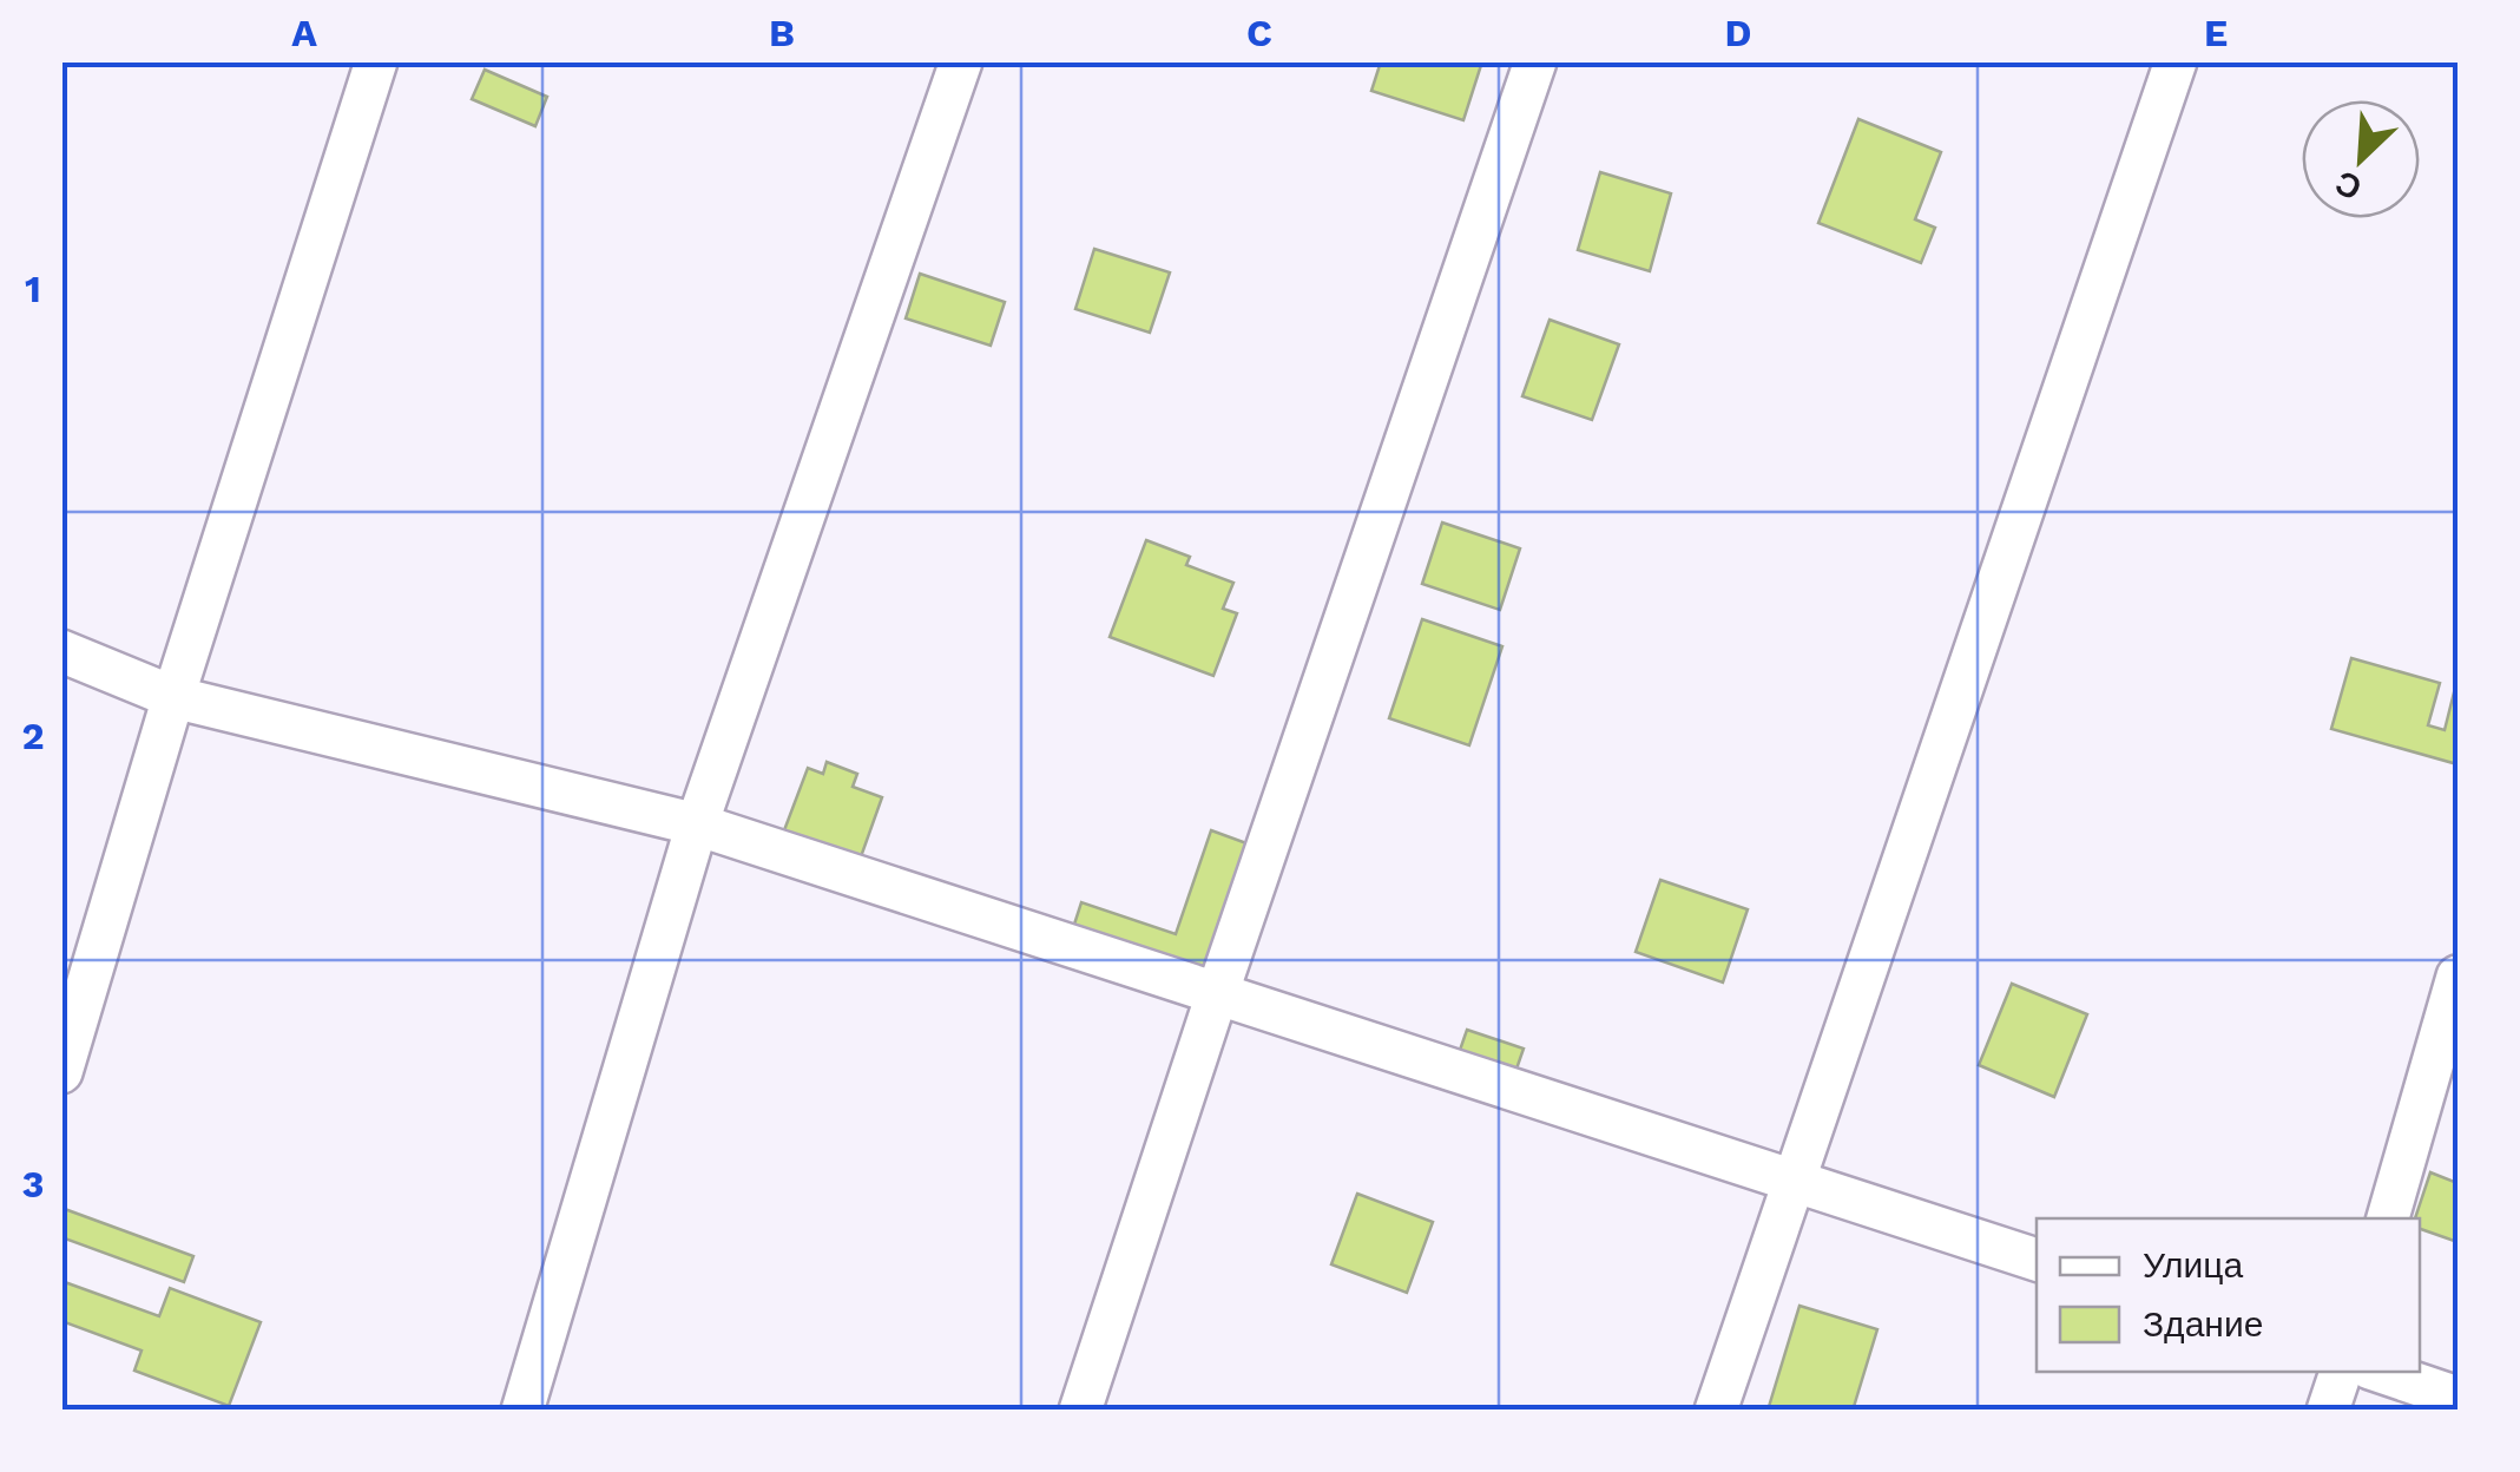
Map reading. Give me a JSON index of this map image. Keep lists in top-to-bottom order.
{
  "legend": ["Улица", "Здание"],
  "north": "bottom left",
  "grid": {
    "columns": [
      "A",
      "B",
      "C",
      "D",
      "E"
    ],
    "rows": ["1", "2", "3"]
  }
}
